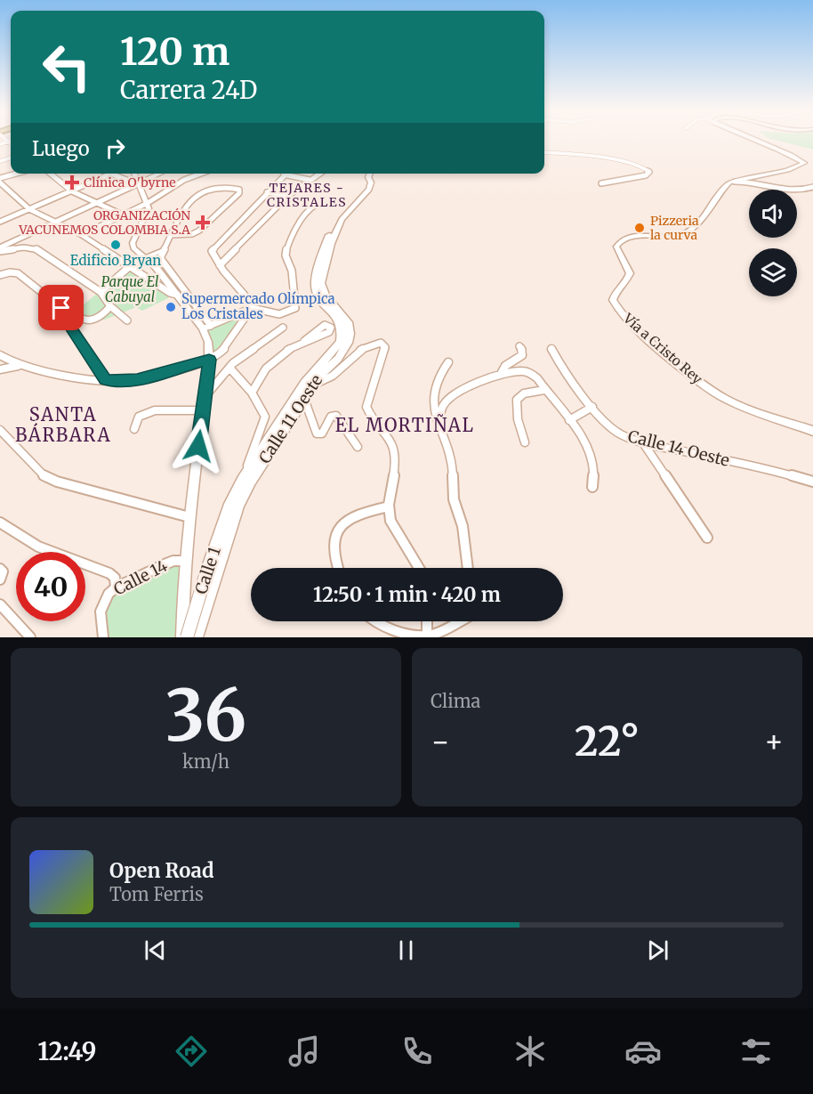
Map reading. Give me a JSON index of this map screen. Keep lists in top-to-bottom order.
{
  "streets": {
    "main road": ["Calle 11 Oeste", "Calle 1"],
    "street": ["Vía a Cristo Rey", "Calle 14 Oeste", "Calle 14"]
  },
  "crossings": [
    ["Calle 11 Oeste", "Calle 1"]
  ],
  "districts": ["TEJARES - CRISTALES", "SANTA BÁRBARA", "EL MORTIÑAL"],
  "parks": ["Parque El Cabuyal"],
  "places": {
    "health": ["Clínica O'byrne", "ORGANIZACIÓN VACUNEMOS COLOMBIA S.A"],
    "other": ["Pizzeria la curva", "Edificio Bryan", "Supermercado Olímpica Los Cristales"]
  },
  "page": {
    "turn": ["120 m", "Carrera 24D"],
    "then": "Luego",
    "limit": "40",
    "trip": "12:50 · 1 min · 420 m",
    "tile": [
      ["36", "km/h"],
      "Clima"
    ],
    "heat": ["−", "22°", "+"],
    "song": ["Open Road", "Tom Ferris"],
    "tabs": "12:49"
  }
}
